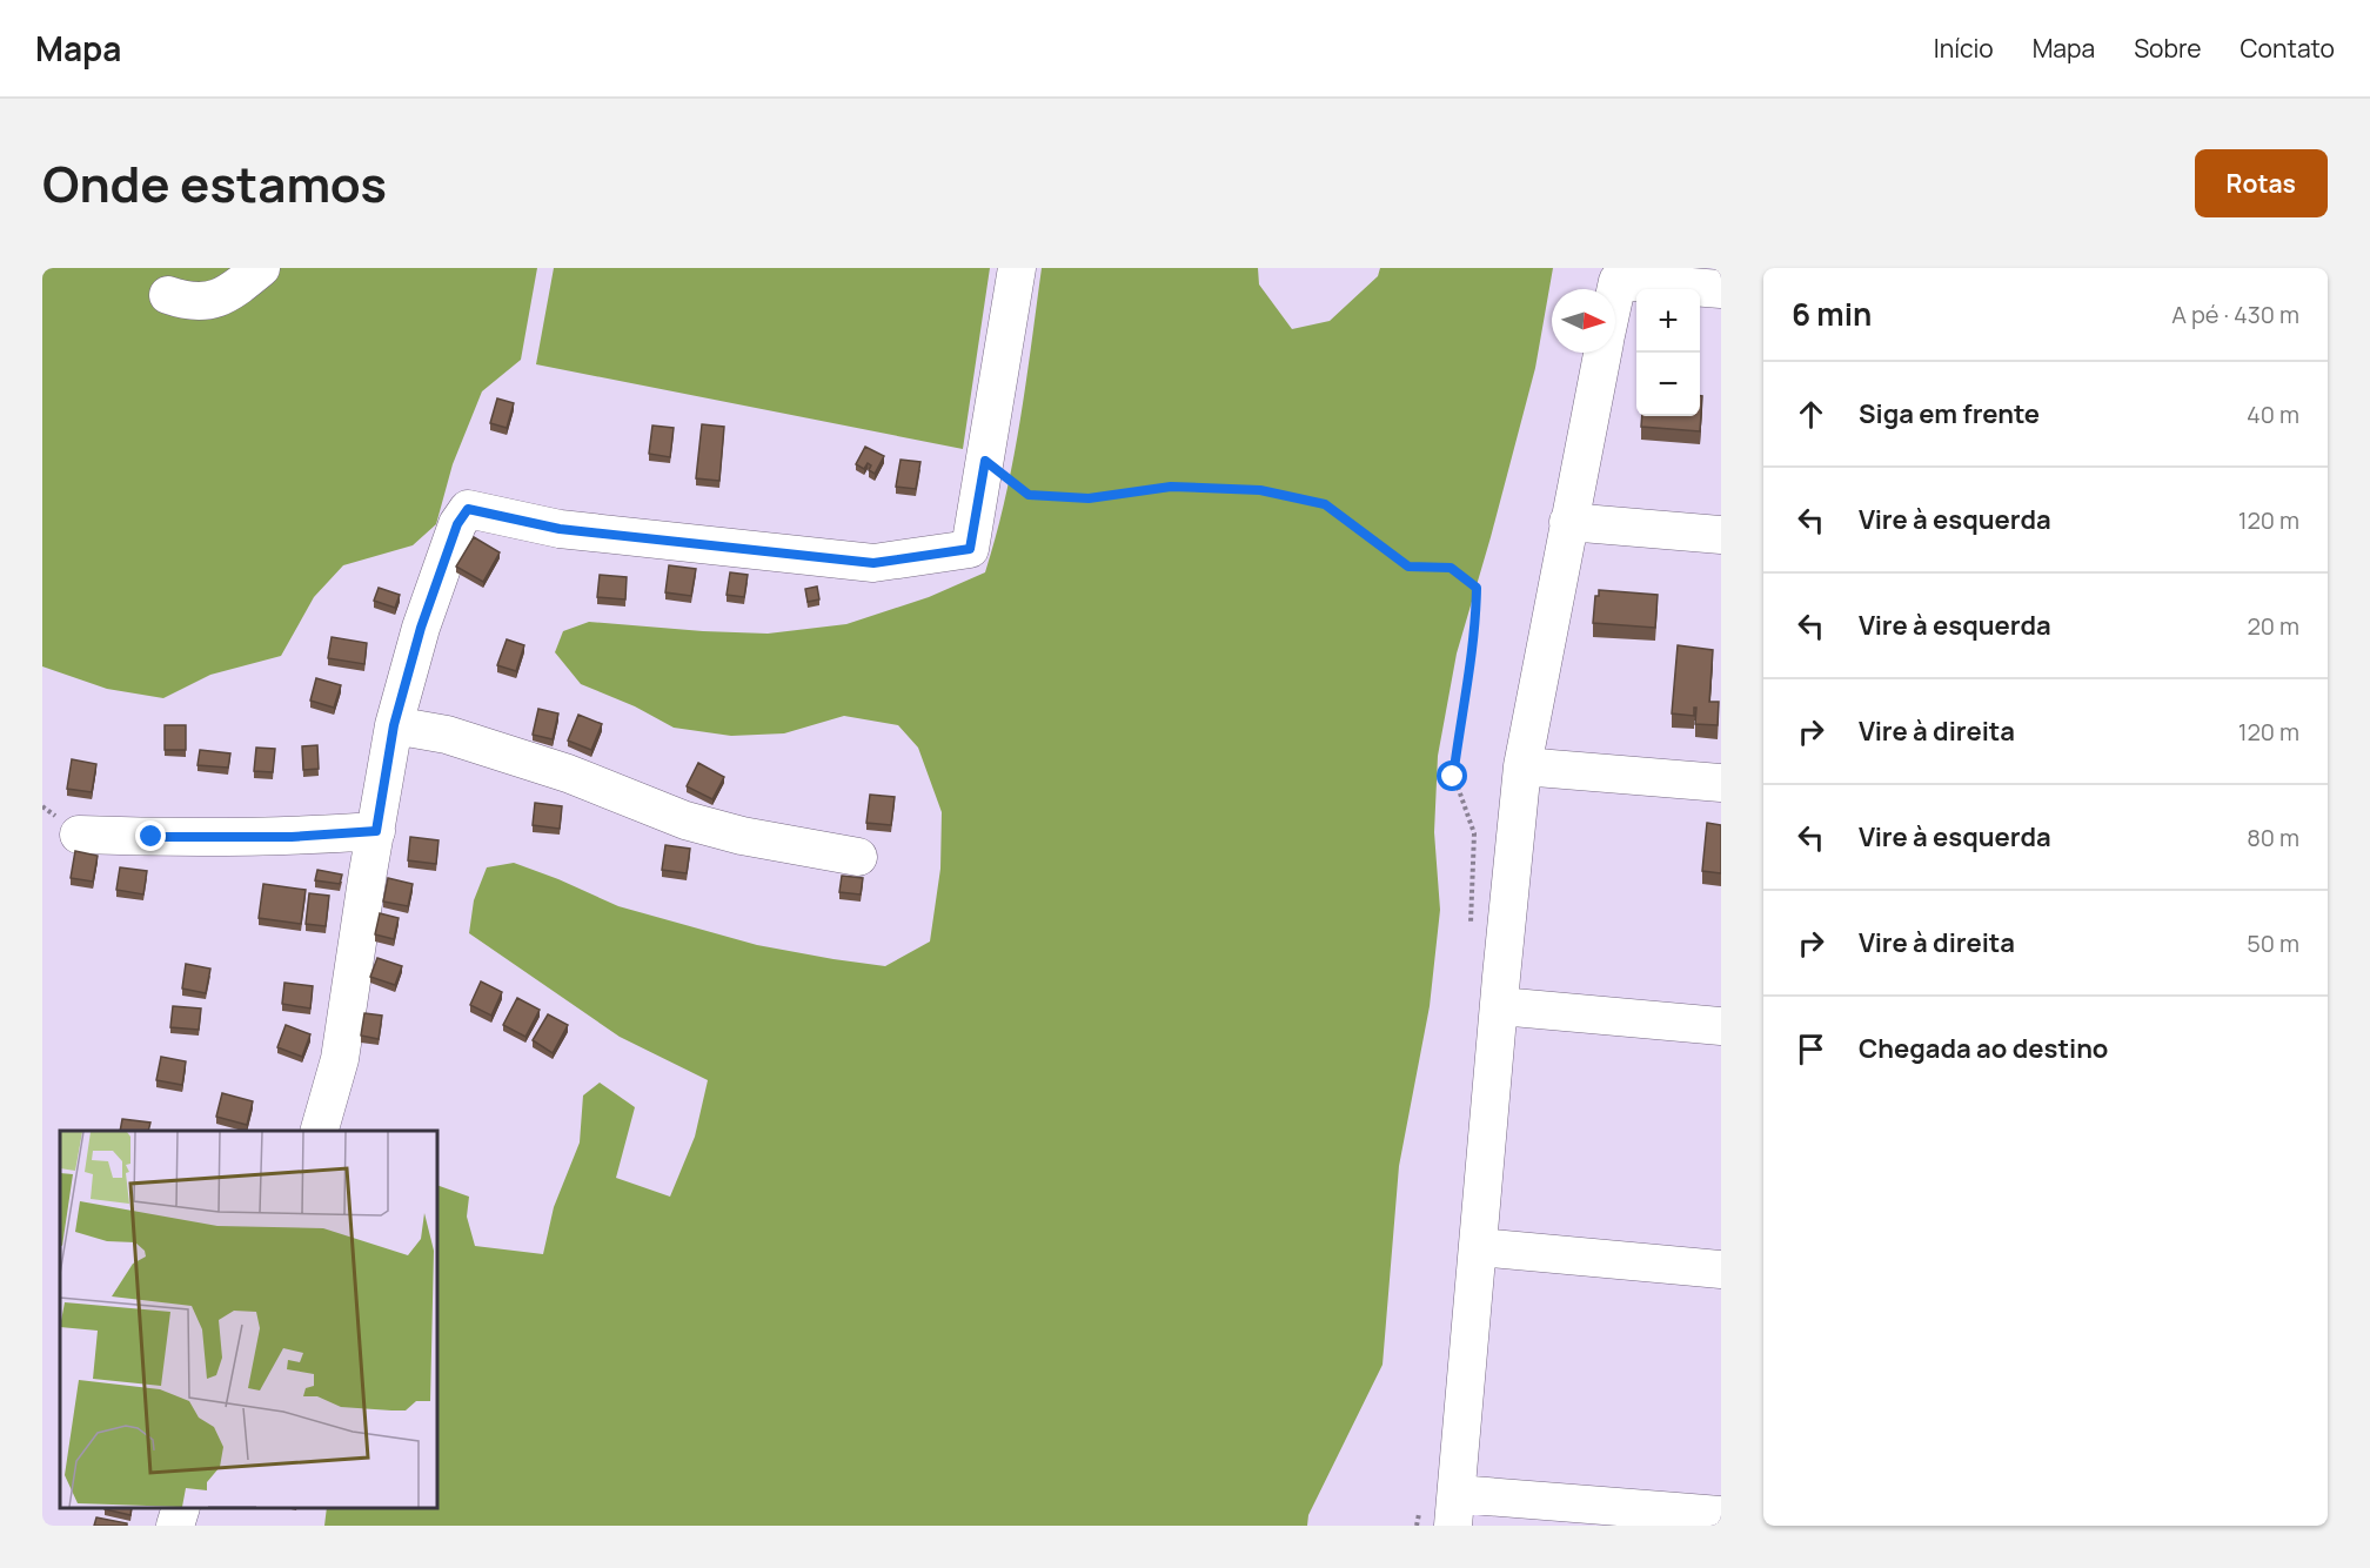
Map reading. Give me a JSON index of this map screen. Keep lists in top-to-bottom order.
{
  "north": "right",
  "page": {
    "header": "Mapa",
    "nav": [
      "Início",
      "Mapa",
      "Sobre",
      "Contato"
    ],
    "title": "Onde estamos",
    "buttons": "Rotas",
    "heading": ["6 min", "A pé · 430 m"],
    "map_buttons": ["+", "−"],
    "list": [
      ["Siga em frente", "40 m"],
      ["Vire à esquerda", "120 m"],
      ["Vire à esquerda", "20 m"],
      ["Vire à direita", "120 m"],
      ["Vire à esquerda", "80 m"],
      ["Vire à direita", "50 m"],
      "Chegada ao destino"
    ]
  }
}
